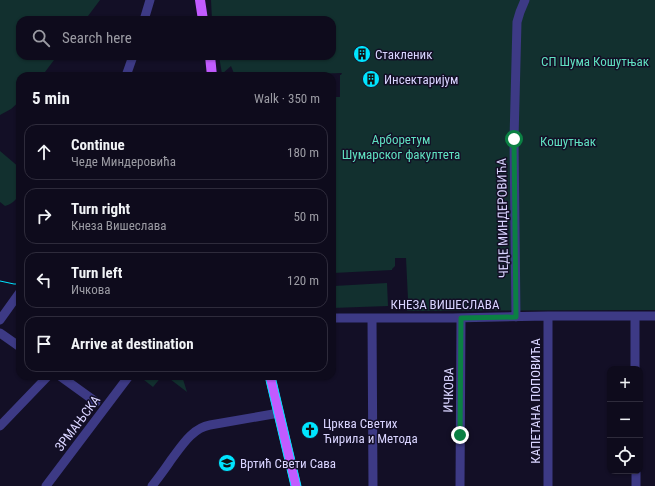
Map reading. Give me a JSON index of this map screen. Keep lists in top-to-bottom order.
{
  "streets": {
    "street": [
      "ЧЕДЕ МИНДЕРОВИЋА",
      "КНЕЗА ВИШЕСЛАВА",
      "ИЧКОВА",
      "КАПЕТАНА ПОПОВИЋА",
      "ЗРМАЊСКА"
    ]
  },
  "crossings": [
    ["ЧЕДЕ МИНДЕРОВИЋА", "КНЕЗА ВИШЕСЛАВА"],
    ["КНЕЗА ВИШЕСЛАВА", "ИЧКОВА"],
    ["КНЕЗА ВИШЕСЛАВА", "КАПЕТАНА ПОПОВИЋА"]
  ],
  "parks": ["СП Шума Кошутњак", "Арборетум Шумарског факултета", "Кошутњак"],
  "places": {
    "building": ["Стакленик", "Инсектаријум"],
    "church": ["Црква Светих Ћирила и Метода"],
    "school or university": ["Вртић Свети Сава"]
  },
  "page": {
    "search": "Search here",
    "heading": ["5 min", "Walk · 350 m"],
    "list": [
      ["Continue", "Чеде Миндеровића", "180 m"],
      ["Turn right", "Кнеза Вишеслава", "50 m"],
      ["Turn left", "Ичкова", "120 m"],
      "Arrive at destination"
    ],
    "map_buttons": ["+", "−"]
  }
}
